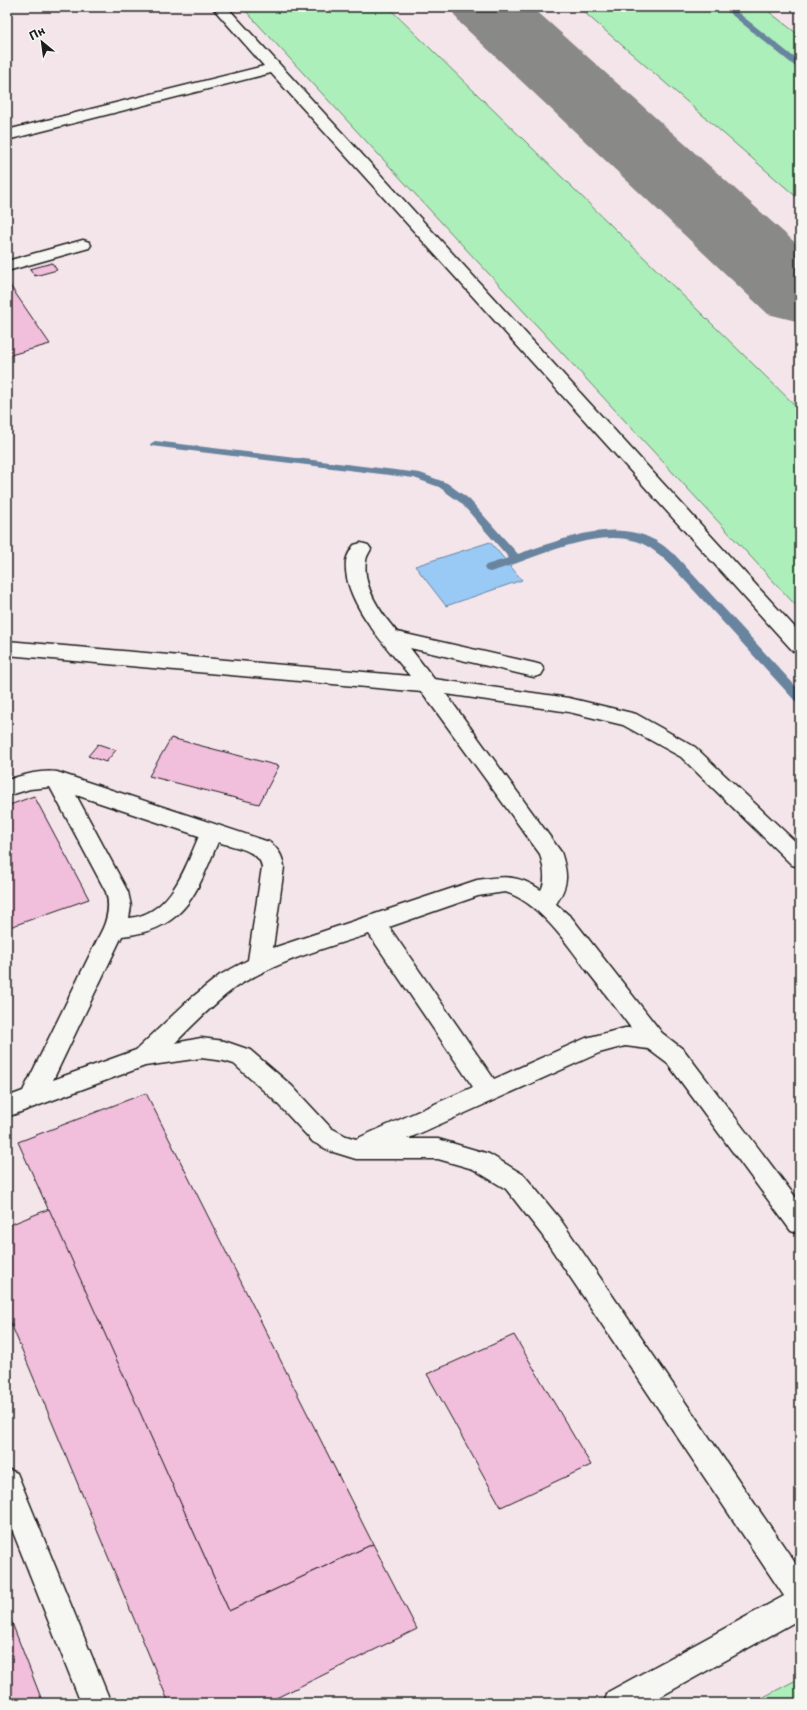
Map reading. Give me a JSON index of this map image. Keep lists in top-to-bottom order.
{
  "north": "top left"
}
